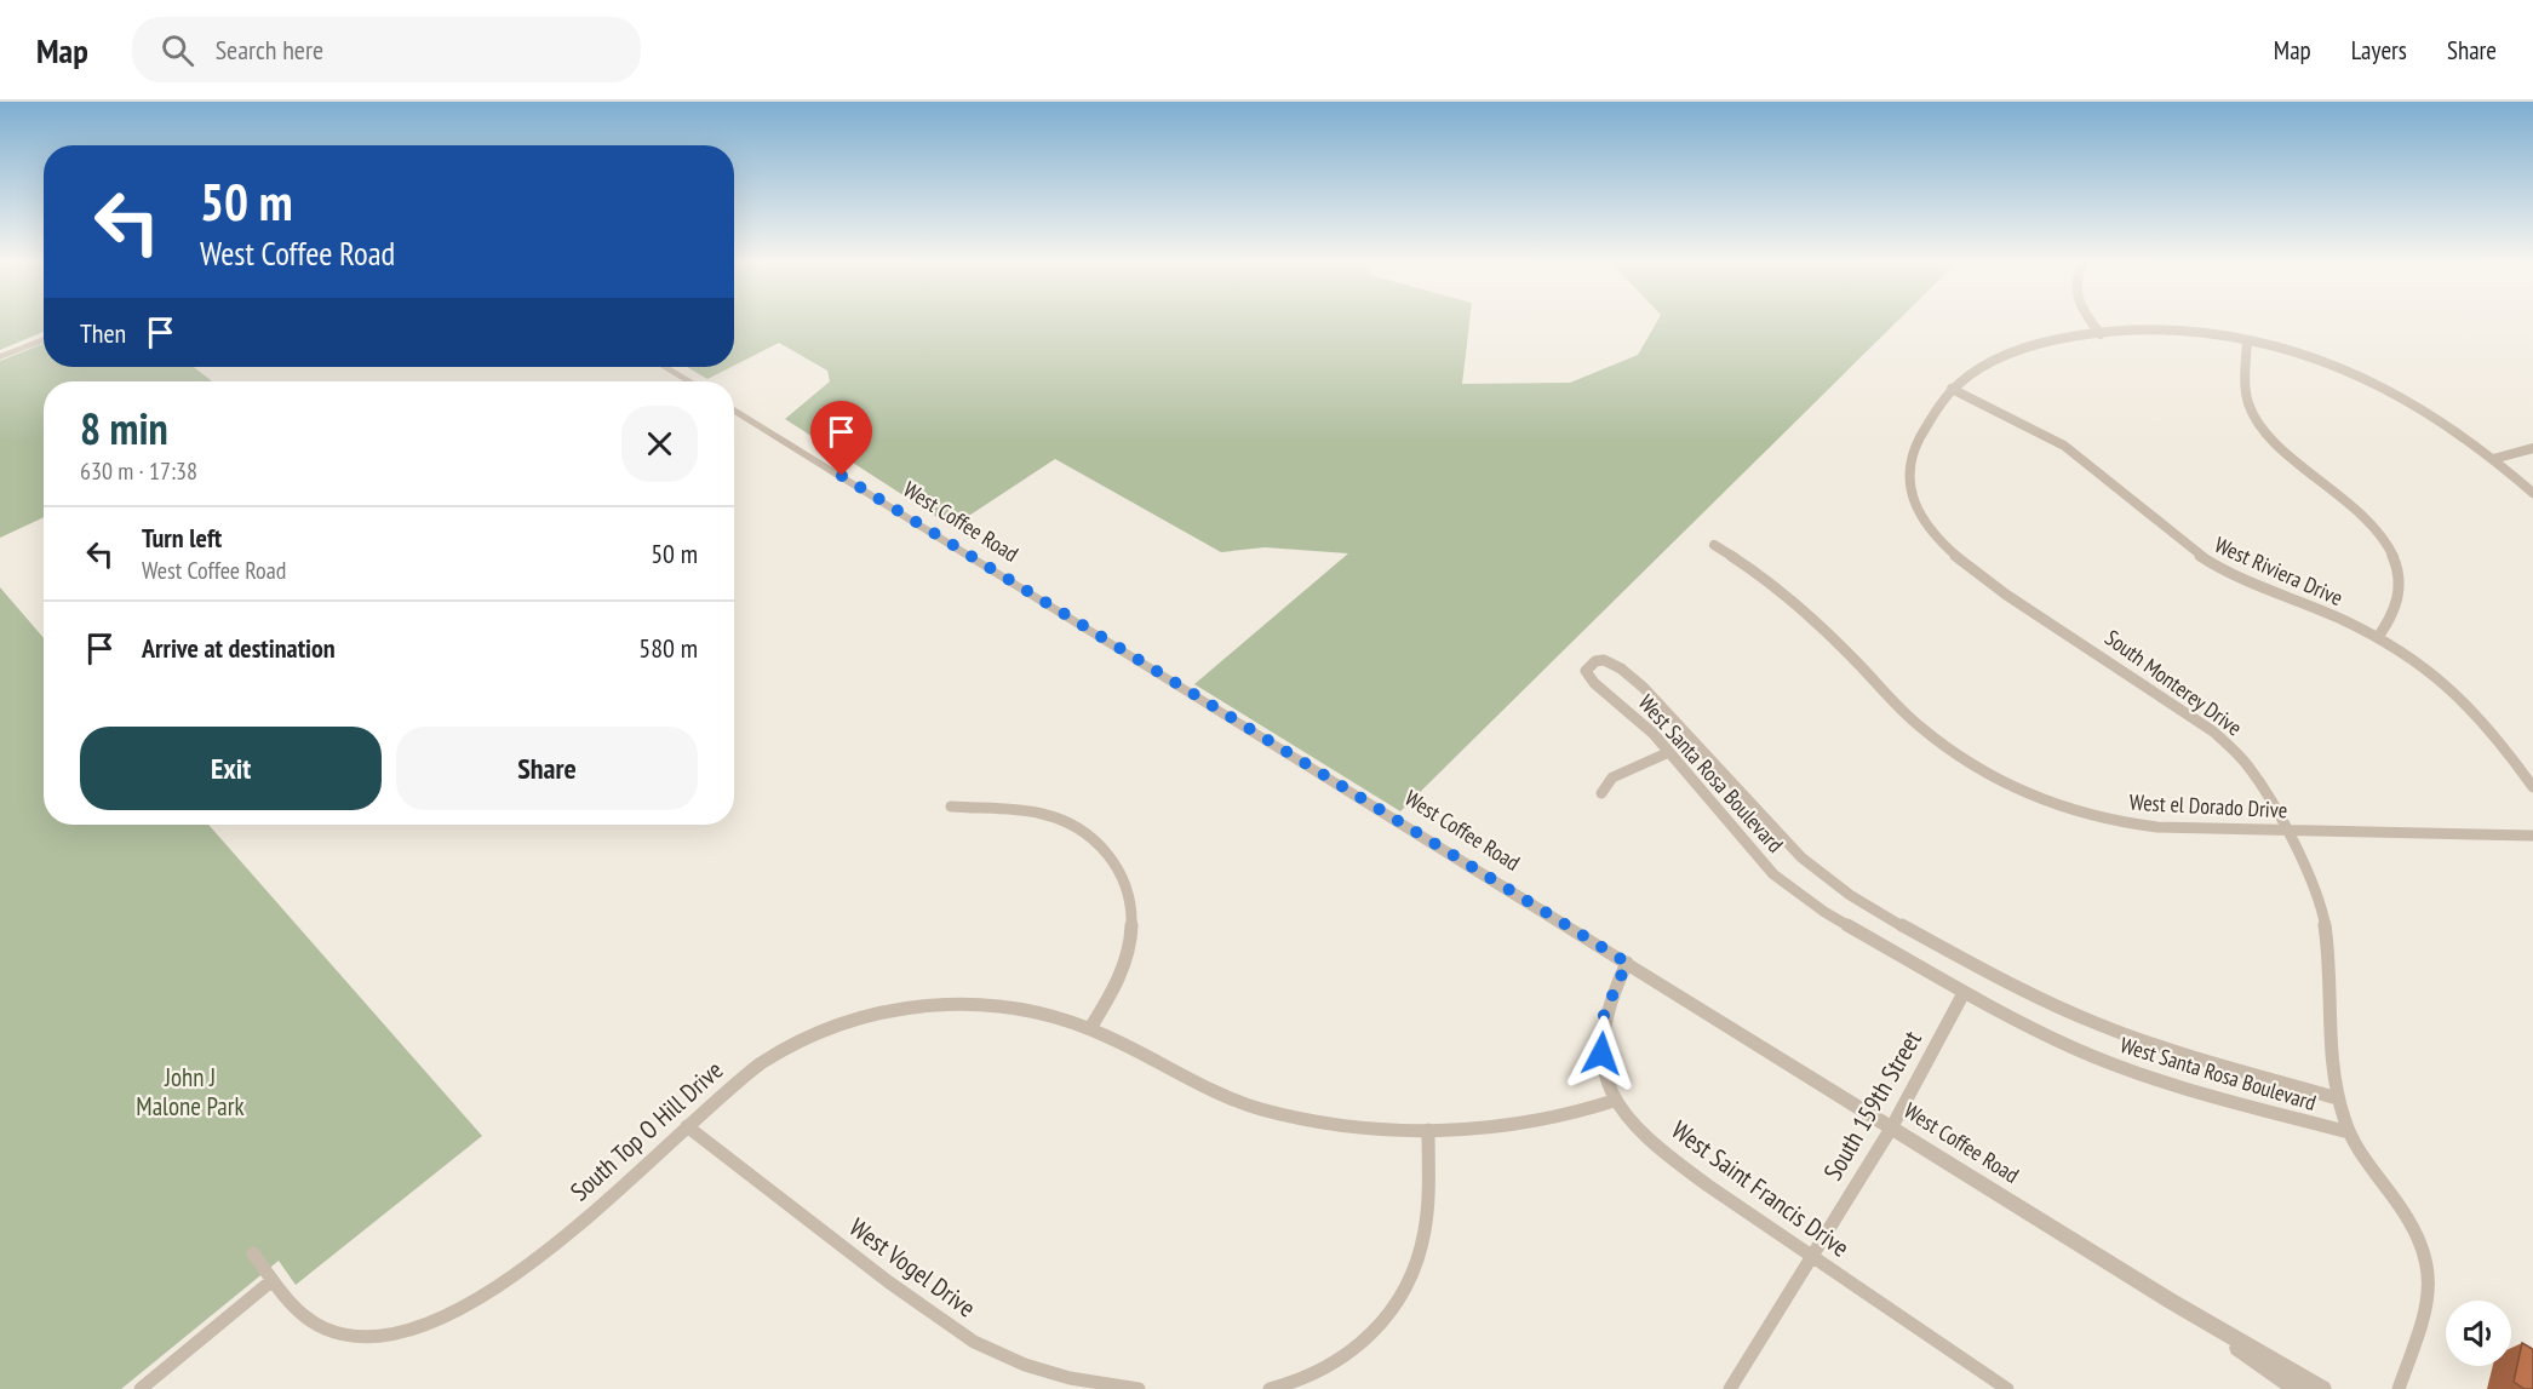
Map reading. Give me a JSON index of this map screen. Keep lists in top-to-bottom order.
{
  "streets": {
    "street": [
      "West Coffee Road",
      "West Riviera Drive",
      "South Monterey Drive",
      "West Santa Rosa Boulevard",
      "West el Dorado Drive",
      "South 159th Street",
      "South Top O Hill Drive",
      "West Saint Francis Drive",
      "West Vogel Drive"
    ]
  },
  "crossings": [
    ["West Coffee Road", "South 159th Street"],
    ["West Coffee Road", "West Saint Francis Drive"],
    ["West Riviera Drive", "South Monterey Drive"],
    ["South Monterey Drive", "West Santa Rosa Boulevard"],
    ["South Monterey Drive", "West el Dorado Drive"],
    ["West Santa Rosa Boulevard", "South 159th Street"],
    ["South 159th Street", "West Saint Francis Drive"],
    ["South Top O Hill Drive", "West Saint Francis Drive"],
    ["South Top O Hill Drive", "West Vogel Drive"]
  ],
  "parks": ["John J Malone Park"],
  "page": {
    "header": "Map",
    "search": "Search here",
    "nav": ["Map", "Layers", "Share"],
    "turn": ["50 m", "West Coffee Road"],
    "then": "Then",
    "heading": ["8 min", "630 m · 17:38"],
    "list": [
      {
        "name": "Turn left",
        "note": "West Coffee Road",
        "value": "50 m"
      },
      {
        "name": "Arrive at destination",
        "value": "580 m"
      }
    ],
    "buttons": ["Exit", "Share"]
  }
}
